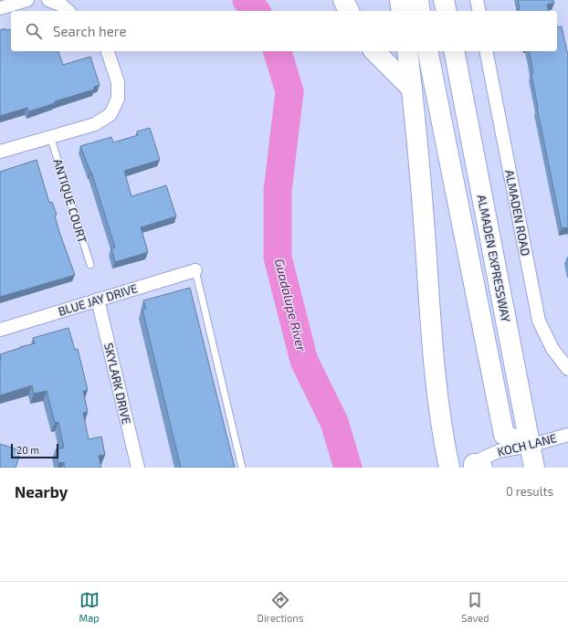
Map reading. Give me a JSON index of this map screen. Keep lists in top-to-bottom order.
{
  "streets": {
    "main road": ["ALMADEN EXPRESSWAY"],
    "street": [
      "ALMADEN ROAD",
      "BLUE JAY DRIVE",
      "SKYLARK DRIVE",
      "KOCH LANE"
    ],
    "lane": ["ANTIQUE COURT"]
  },
  "crossings": [
    ["ALMADEN EXPRESSWAY", "KOCH LANE"],
    ["BLUE JAY DRIVE", "SKYLARK DRIVE"]
  ],
  "water": ["Guadalupe River"],
  "scale_bar": "20 m",
  "page": {
    "search": "Search here",
    "scale": "20 m",
    "heading": ["Nearby", "0 results"],
    "nav": ["Map", "Directions", "Saved"]
  }
}
